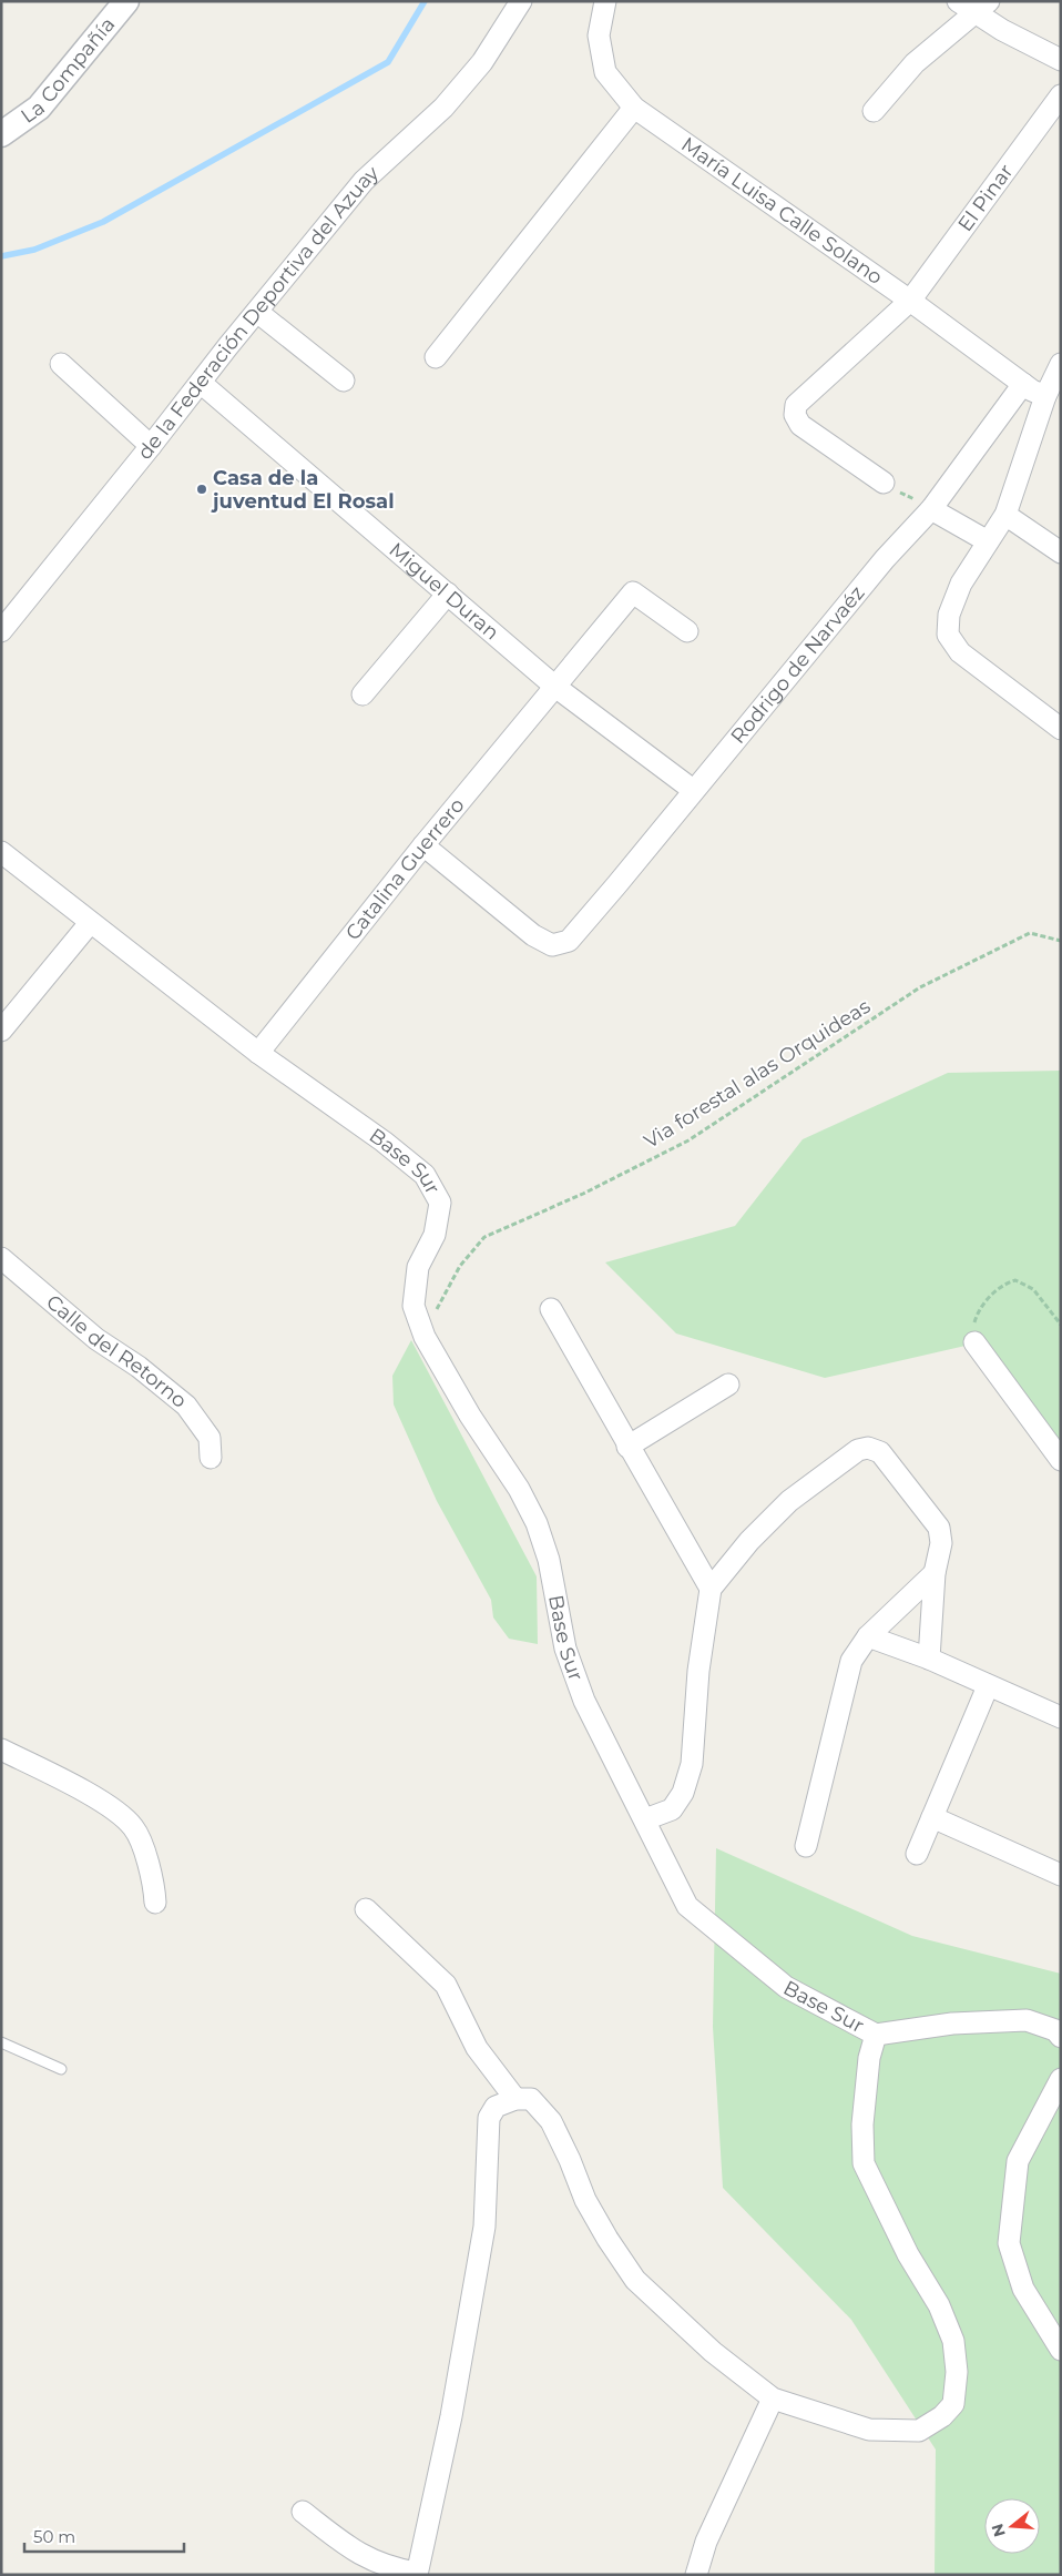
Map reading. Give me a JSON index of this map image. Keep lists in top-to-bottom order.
{
  "streets": {
    "street": [
      "La Compañía",
      "El Pinar",
      "María Luisa Calle Solano",
      "de la Federación Deportiva del Azuay",
      "Miguel Duran",
      "Rodrigo de Narvaéz",
      "Catalina Guerrero",
      "Base Sur",
      "Calle del Retorno"
    ],
    "path": ["Via forestal alas Orquideas"]
  },
  "crossings": [
    ["El Pinar", "María Luisa Calle Solano"],
    ["María Luisa Calle Solano", "Rodrigo de Narvaéz"],
    ["de la Federación Deportiva del Azuay", "Miguel Duran"],
    ["Miguel Duran", "Rodrigo de Narvaéz"],
    ["Miguel Duran", "Catalina Guerrero"],
    ["Rodrigo de Narvaéz", "Catalina Guerrero"],
    ["Catalina Guerrero", "Base Sur"],
    ["Via forestal alas Orquideas", "Base Sur"]
  ],
  "places": ["Casa de la juventud El Rosal"],
  "scale_bar": "50 m",
  "north": "left"
}
